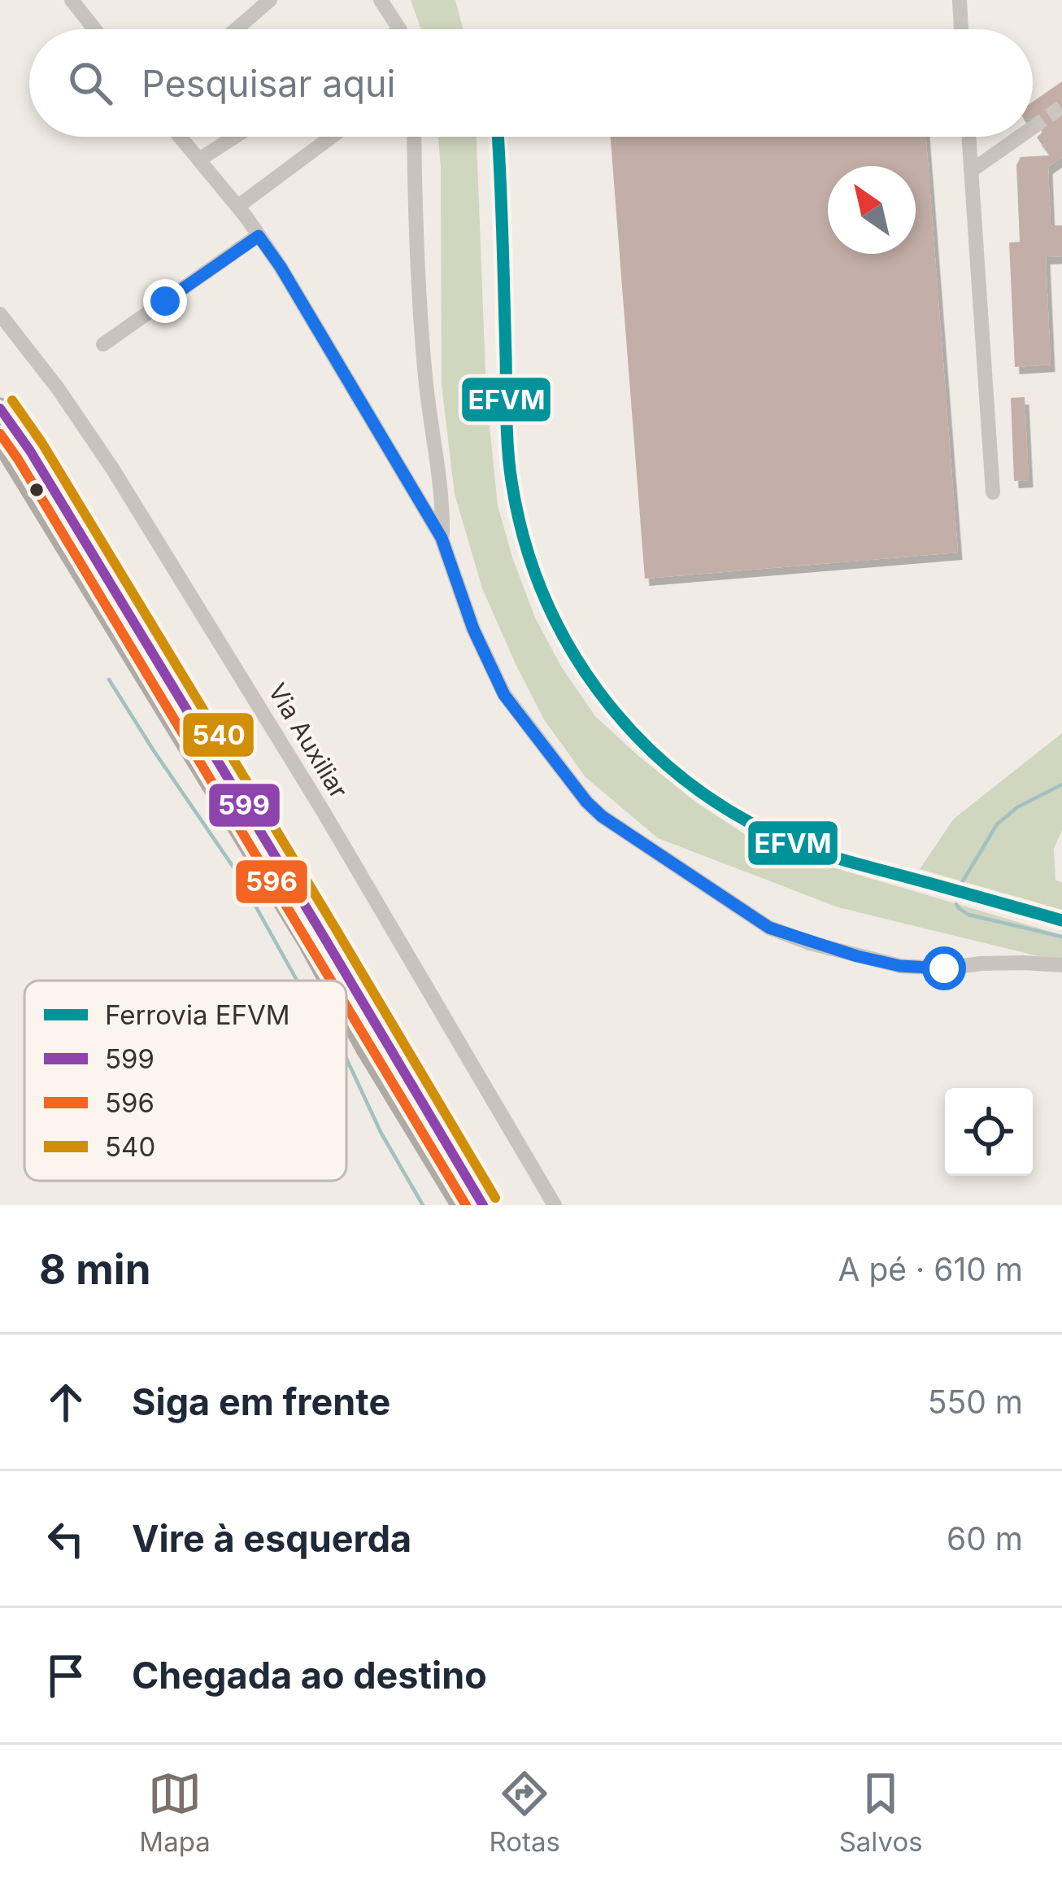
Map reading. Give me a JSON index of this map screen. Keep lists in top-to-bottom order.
{
  "streets": {
    "street": ["Via Auxiliar"]
  },
  "lines": [
    "rail line EFVM",
    "transit line 540",
    "transit line 599",
    "transit line 596"
  ],
  "legend": [
    "Ferrovia EFVM",
    "599",
    "596",
    "540"
  ],
  "north": "top left",
  "page": {
    "search": "Pesquisar aqui",
    "heading": ["8 min", "A pé · 610 m"],
    "list": [
      ["Siga em frente", "550 m"],
      ["Vire à esquerda", "60 m"],
      "Chegada ao destino"
    ],
    "nav": ["Mapa", "Rotas", "Salvos"]
  }
}
